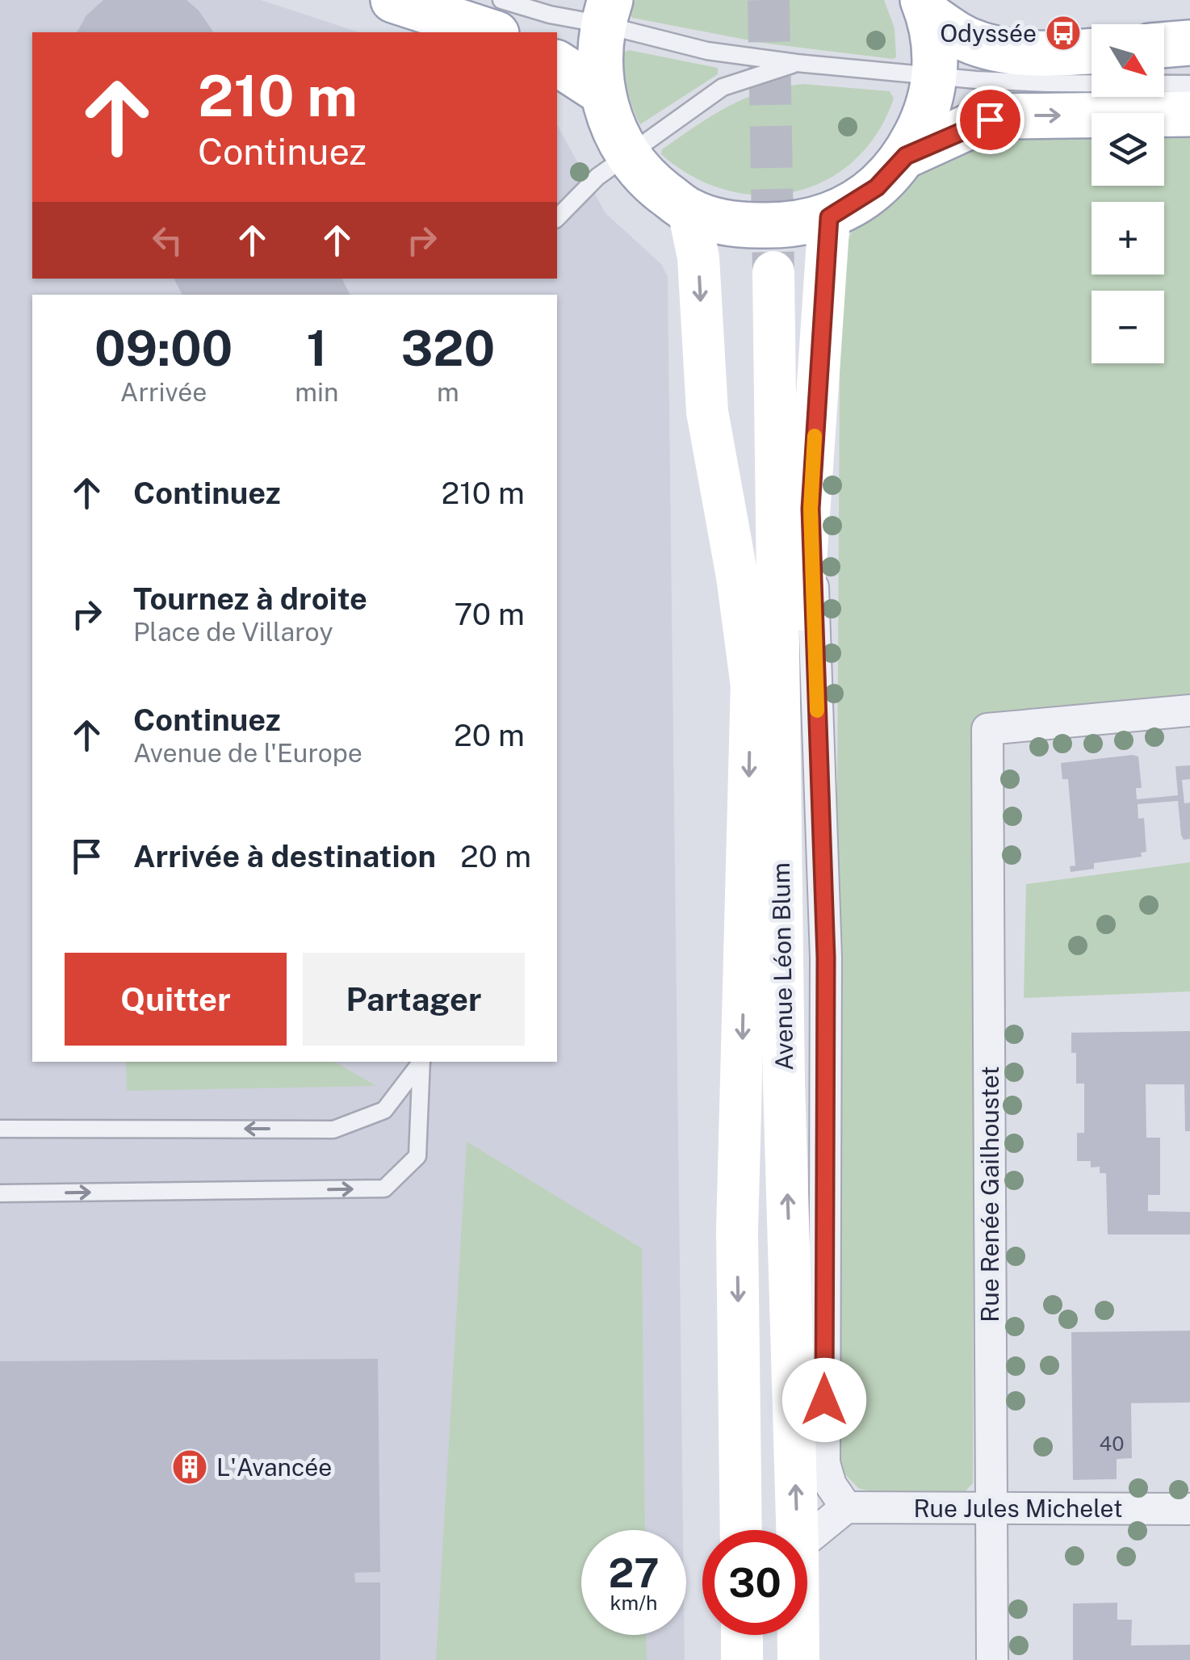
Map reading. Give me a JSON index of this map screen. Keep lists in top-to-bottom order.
{
  "streets": {
    "main road": ["Avenue Léon Blum"],
    "street": ["Rue Renée Gailhoustet", "Rue Jules Michelet"]
  },
  "crossings": [
    ["Rue Renée Gailhoustet", "Rue Jules Michelet"]
  ],
  "places": {
    "bus stop": ["Odyssée"],
    "building": ["L'Avancée"]
  },
  "house_numbers": ["40"],
  "north": "bottom right",
  "page": {
    "map_buttons": ["+", "−"],
    "turn": ["210 m", "Continuez"],
    "eta": [
      "09:00",
      "Arrivée",
      "1",
      "min",
      "320",
      "m"
    ],
    "list": [
      {
        "name": "Continuez",
        "value": "210 m"
      },
      {
        "name": "Tournez à droite",
        "note": "Place de Villaroy",
        "value": "70 m"
      },
      {
        "name": "Continuez",
        "note": "Avenue de l'Europe",
        "value": "20 m"
      },
      {
        "name": "Arrivée à destination",
        "value": "20 m"
      }
    ],
    "buttons": ["Quitter", "Partager"],
    "speed": "27 km/h",
    "limit": "30"
  }
}
